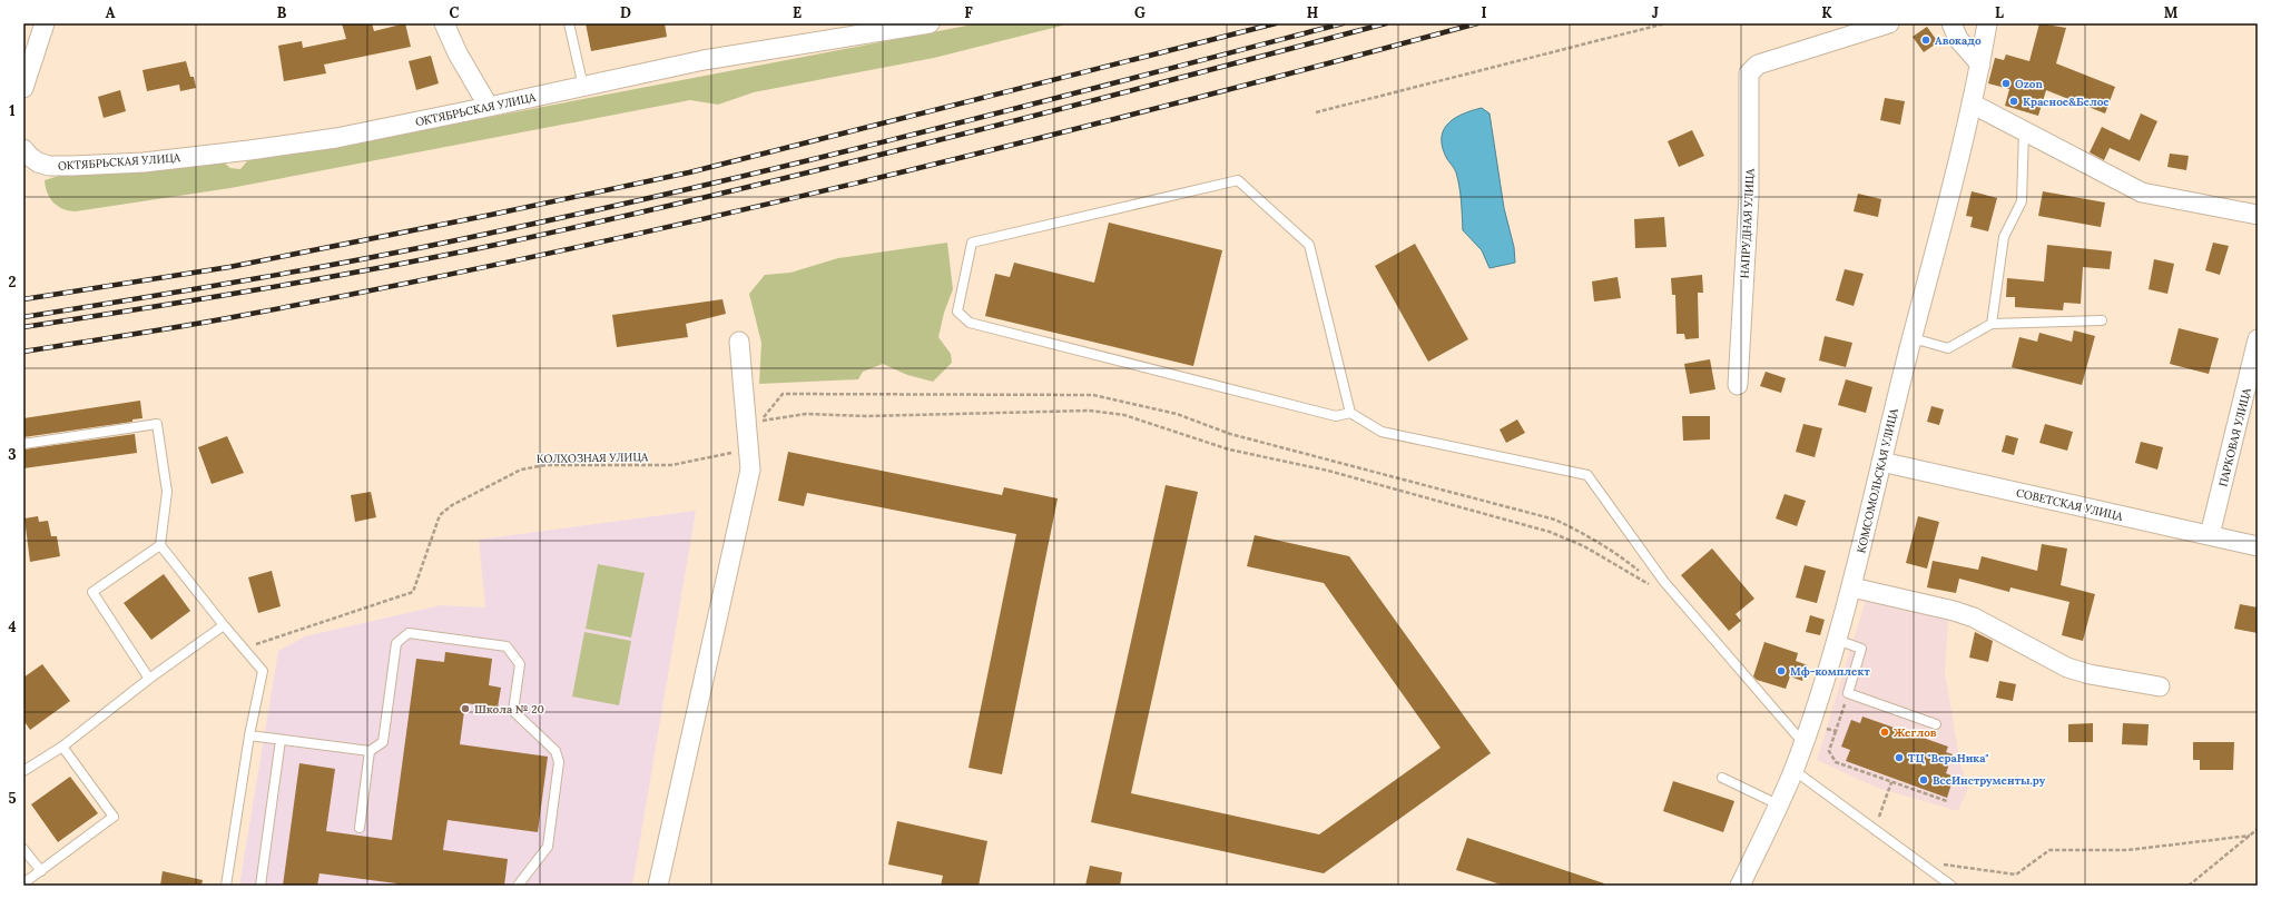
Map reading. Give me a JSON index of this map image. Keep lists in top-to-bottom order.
{
  "streets": {
    "street": [
      "ОКТЯБРЬСКАЯ УЛИЦА",
      "НАПРУДНАЯ УЛИЦА",
      "ПАРКОВАЯ УЛИЦА",
      "КОМСОМОЛЬСКАЯ УЛИЦА",
      "СОВЕТСКАЯ УЛИЦА"
    ],
    "path": ["КОЛХОЗНАЯ УЛИЦА"]
  },
  "crossings": [
    ["ПАРКОВАЯ УЛИЦА", "СОВЕТСКАЯ УЛИЦА"],
    ["КОМСОМОЛЬСКАЯ УЛИЦА", "СОВЕТСКАЯ УЛИЦА"]
  ],
  "places": [
    "Авокадо",
    "Ozon",
    "Красное&Белое",
    "Мф-комплект",
    "Школа № 20",
    "Жеглов",
    "ТЦ \"ВераНика\"",
    "ВсеИнструменты.ру"
  ],
  "grid": {
    "columns": [
      "A",
      "B",
      "C",
      "D",
      "E",
      "F",
      "G",
      "H",
      "I",
      "J",
      "K",
      "L",
      "M"
    ],
    "rows": [
      "1",
      "2",
      "3",
      "4",
      "5"
    ]
  }
}
